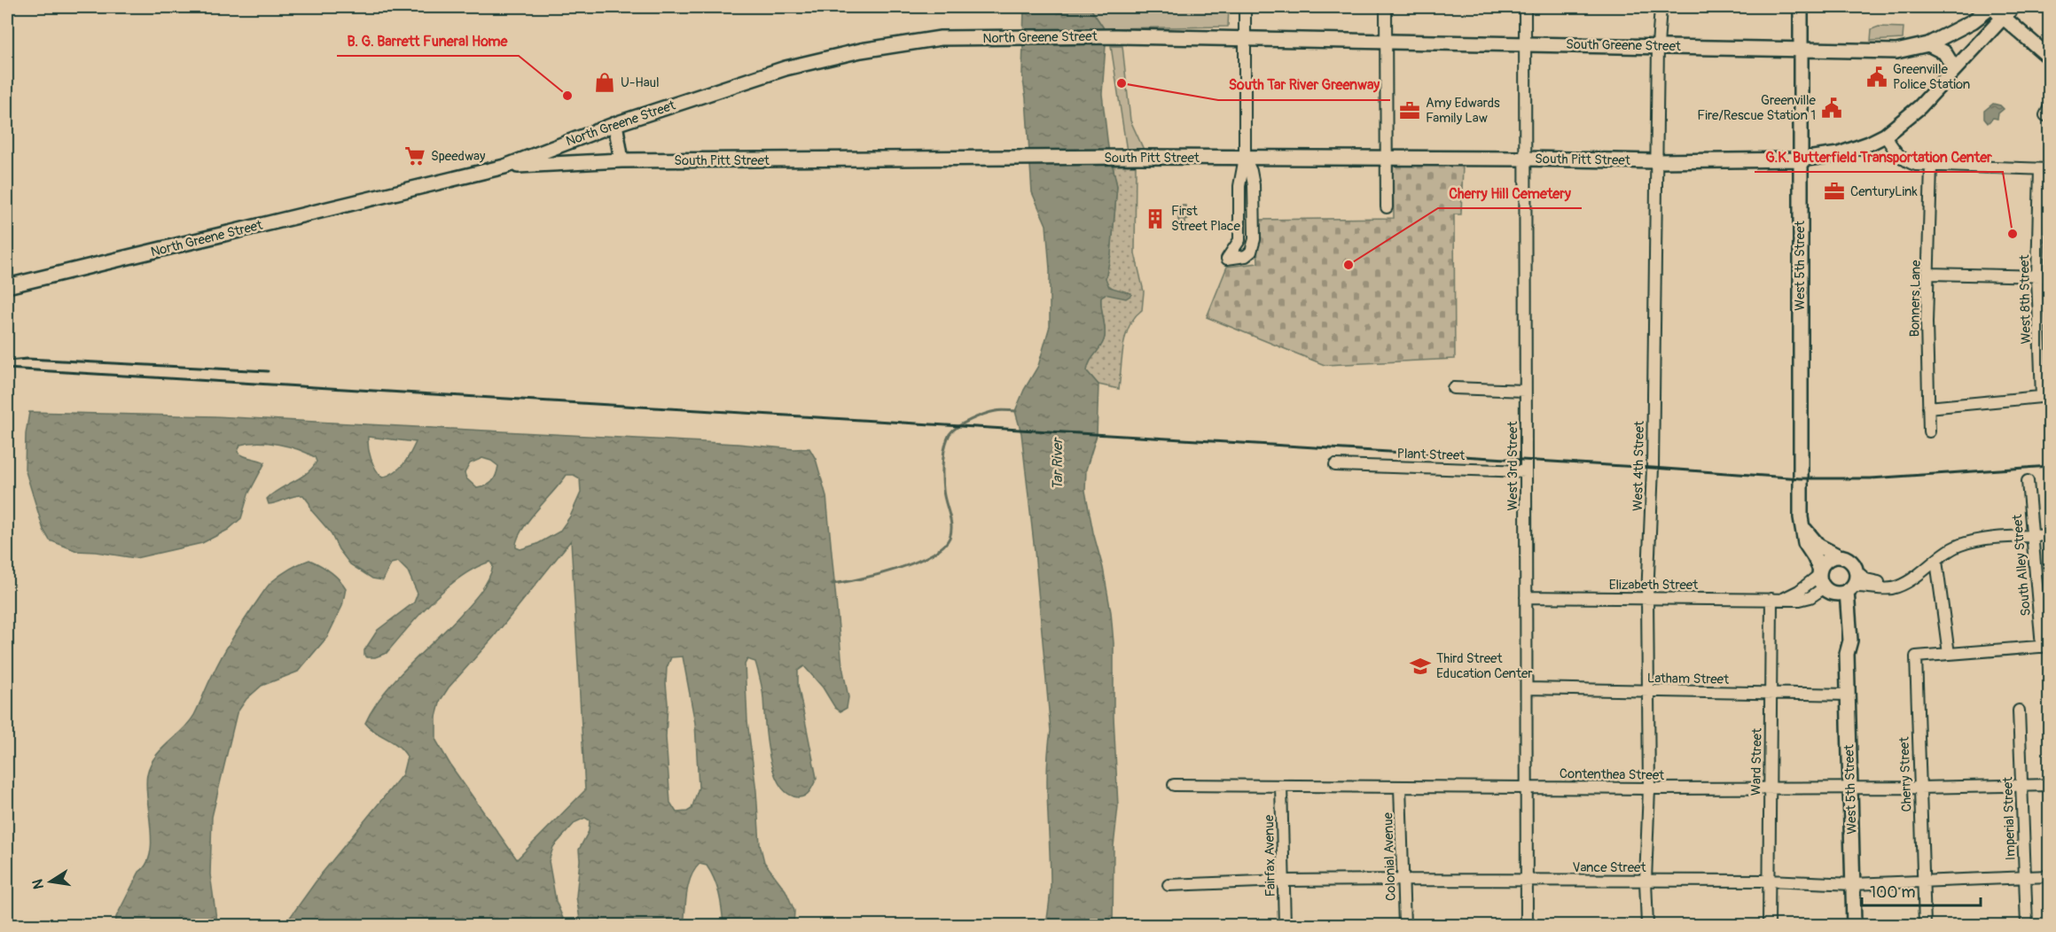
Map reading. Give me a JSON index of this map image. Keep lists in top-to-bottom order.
{
  "streets": {
    "main road": [
      "North Greene Street",
      "South Greene Street",
      "South Pitt Street",
      "West 5th Street"
    ],
    "street": [
      "Bonners Lane",
      "West 8th Street",
      "Plant Street",
      "West 3rd Street",
      "West 4th Street",
      "South Alley Street",
      "Elizabeth Street",
      "Latham Street",
      "Ward Street",
      "Contenthea Street",
      "Cherry Street",
      "Imperial Street",
      "Fairfax Avenue",
      "Colonial Avenue",
      "Vance Street"
    ]
  },
  "crossings": [
    ["North Greene Street", "South Greene Street"],
    ["North Greene Street", "South Pitt Street"],
    ["South Greene Street", "West 5th Street"],
    ["South Greene Street", "West 3rd Street"],
    ["South Greene Street", "West 4th Street"],
    ["South Pitt Street", "West 5th Street"],
    ["South Pitt Street", "West 3rd Street"],
    ["South Pitt Street", "West 4th Street"],
    ["West 5th Street", "Elizabeth Street"],
    ["West 5th Street", "Latham Street"],
    ["West 5th Street", "Contenthea Street"],
    ["West 5th Street", "Vance Street"],
    ["Plant Street", "West 3rd Street"],
    ["West 3rd Street", "Elizabeth Street"],
    ["West 3rd Street", "Latham Street"],
    ["West 3rd Street", "Contenthea Street"],
    ["West 3rd Street", "Vance Street"],
    ["West 4th Street", "Elizabeth Street"],
    ["West 4th Street", "Latham Street"],
    ["West 4th Street", "Contenthea Street"],
    ["West 4th Street", "Vance Street"],
    ["Elizabeth Street", "Ward Street"],
    ["Latham Street", "Ward Street"],
    ["Ward Street", "Contenthea Street"],
    ["Ward Street", "Vance Street"],
    ["Contenthea Street", "Cherry Street"],
    ["Contenthea Street", "Imperial Street"],
    ["Contenthea Street", "Fairfax Avenue"],
    ["Contenthea Street", "Colonial Avenue"],
    ["Cherry Street", "Vance Street"],
    ["Imperial Street", "Vance Street"],
    ["Fairfax Avenue", "Vance Street"],
    ["Colonial Avenue", "Vance Street"]
  ],
  "water": ["Tar River"],
  "places": {
    "public building": ["Greenville Police Station", "Greenville Fire/Rescue Station 1"],
    "shop": ["U-Haul"],
    "other": [
      "South Tar River Greenway",
      "B. G. Barrett Funeral Home",
      "G.K. Butterfield Transportation Center",
      "Cherry Hill Cemetery"
    ],
    "office": ["Amy Edwards Family Law", "CenturyLink"],
    "supermarket": ["Speedway"],
    "building": ["First Street Place"],
    "school or university": ["Third Street Education Center"]
  },
  "scale_bar": "100 m",
  "north": "left"
}
